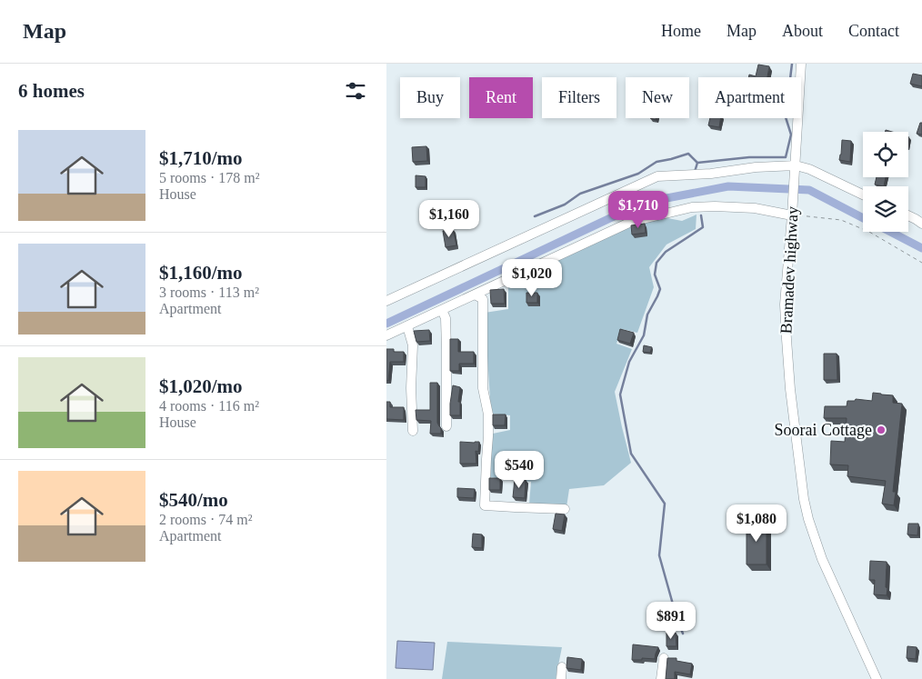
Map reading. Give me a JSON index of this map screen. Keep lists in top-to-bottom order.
{
  "streets": {
    "street": ["Bramadev highway"]
  },
  "places": ["Soorai Cottage"],
  "page": {
    "header": "Map",
    "nav": [
      "Home",
      "Map",
      "About",
      "Contact"
    ],
    "heading": "6 homes",
    "chip": [
      "Buy",
      "Rent",
      "Filters",
      "New",
      "Apartment"
    ],
    "list": [
      {
        "name": "$1,710/mo",
        "note": "5 rooms · 178 m² · House"
      },
      {
        "name": "$1,160/mo",
        "note": "3 rooms · 113 m² · Apartment"
      },
      {
        "name": "$1,020/mo",
        "note": "4 rooms · 116 m² · House"
      },
      {
        "name": "$540/mo",
        "note": "2 rooms · 74 m² · Apartment"
      }
    ],
    "price": [
      "$1,710",
      "$1,160",
      "$1,020",
      "$540",
      "$1,080",
      "$891"
    ]
  }
}
